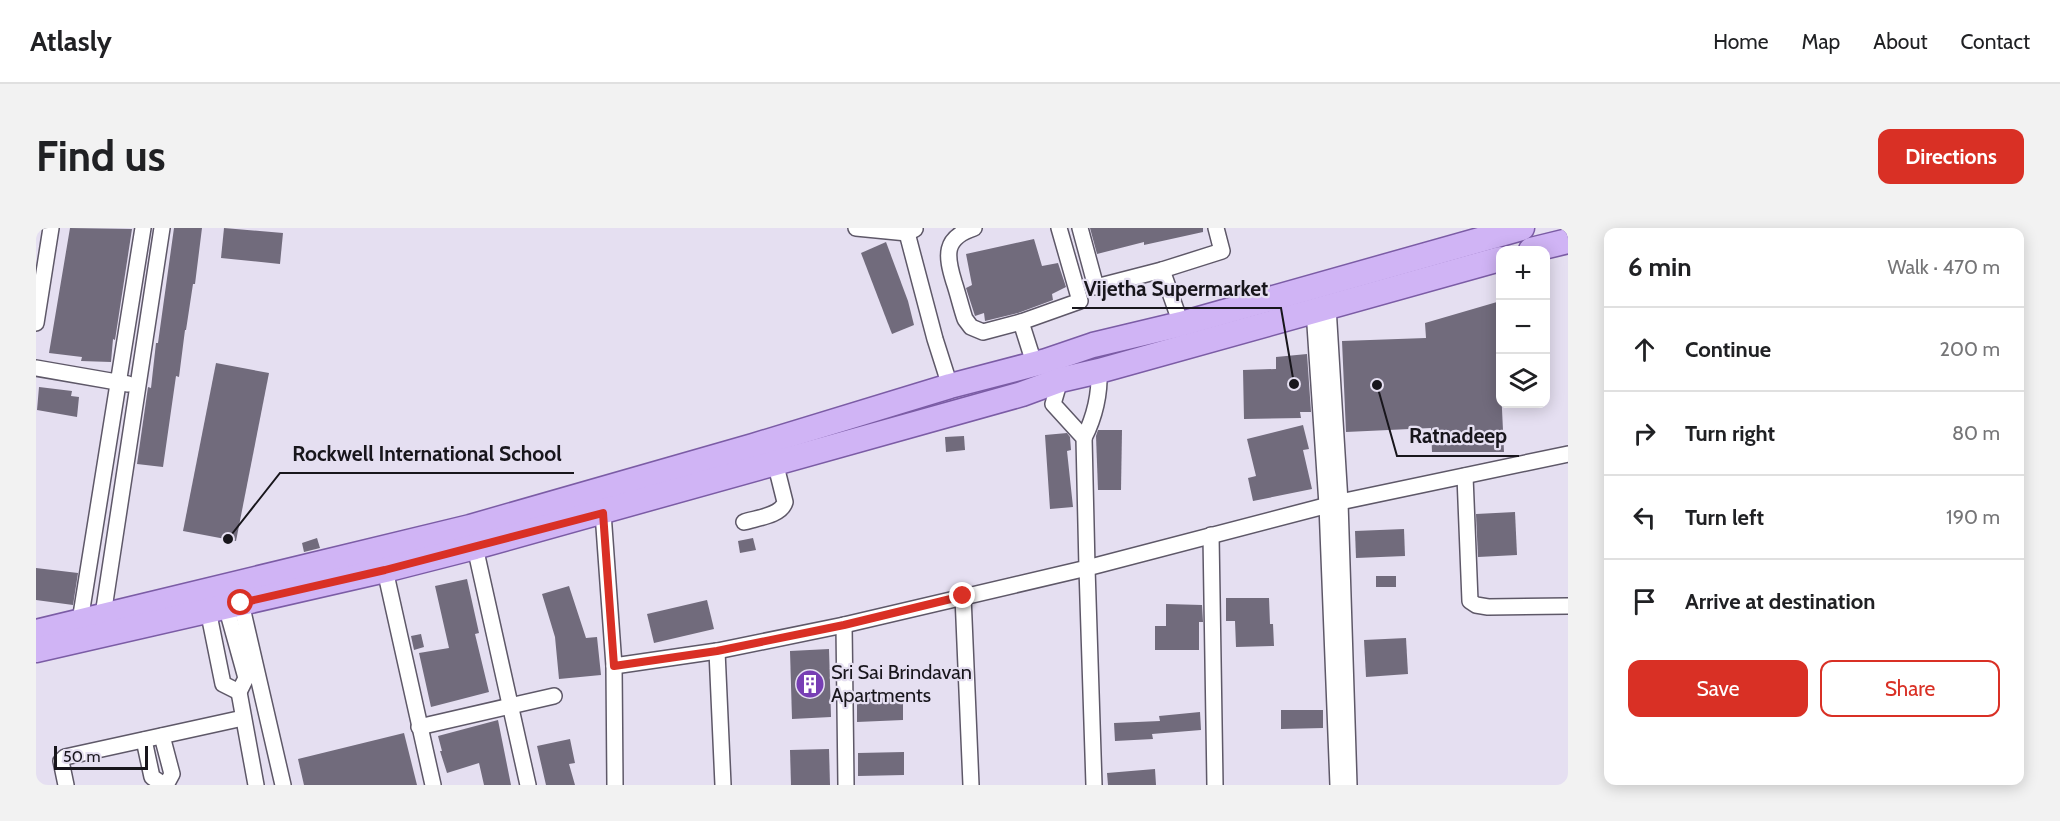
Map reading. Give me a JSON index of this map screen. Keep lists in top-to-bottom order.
{
  "places": {
    "other": ["Vijetha Supermarket", "Ratnadeep", "Rockwell International School"],
    "building": ["Sri Sai Brindavan Apartments"]
  },
  "scale_bar": "50 m",
  "page": {
    "header": "Atlasly",
    "nav": [
      "Home",
      "Map",
      "About",
      "Contact"
    ],
    "buttons": [
      "Directions",
      ["Save", "Share"]
    ],
    "title": "Find us",
    "heading": ["6 min", "Walk · 470 m"],
    "map_buttons": ["+", "−"],
    "list": [
      ["Continue", "200 m"],
      ["Turn right", "80 m"],
      ["Turn left", "190 m"],
      "Arrive at destination"
    ],
    "scale": "50 m"
  }
}
